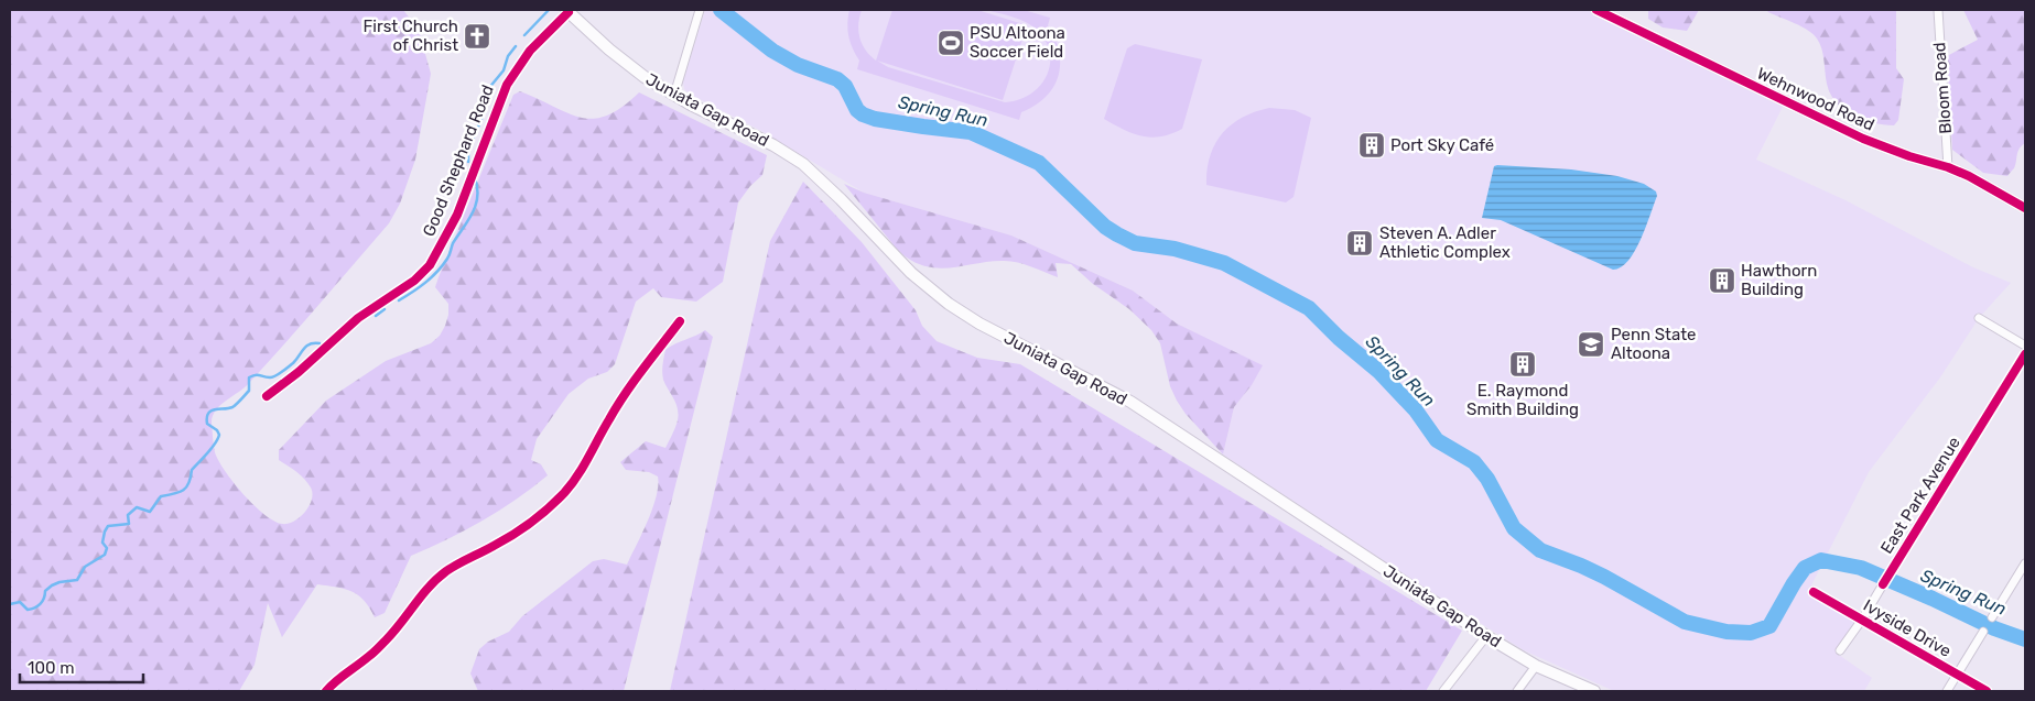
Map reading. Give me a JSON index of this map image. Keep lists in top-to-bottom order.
{
  "streets": {
    "main road": ["Juniata Gap Road"],
    "street": [
      "Bloom Road",
      "Wehnwood Road",
      "Good Shephard Road",
      "East Park Avenue",
      "Ivyside Drive"
    ]
  },
  "crossings": [
    ["Bloom Road", "Wehnwood Road"],
    ["Juniata Gap Road", "Good Shephard Road"]
  ],
  "water": ["Spring Run"],
  "places": {
    "church": ["First Church of Christ"],
    "sports": ["PSU Altoona Soccer Field"],
    "building": [
      "Port Sky Café",
      "Steven A. Adler Athletic Complex",
      "Hawthorn Building",
      "E. Raymond Smith Building"
    ],
    "school or university": ["Penn State Altoona"]
  },
  "scale_bar": "100 m"
}
